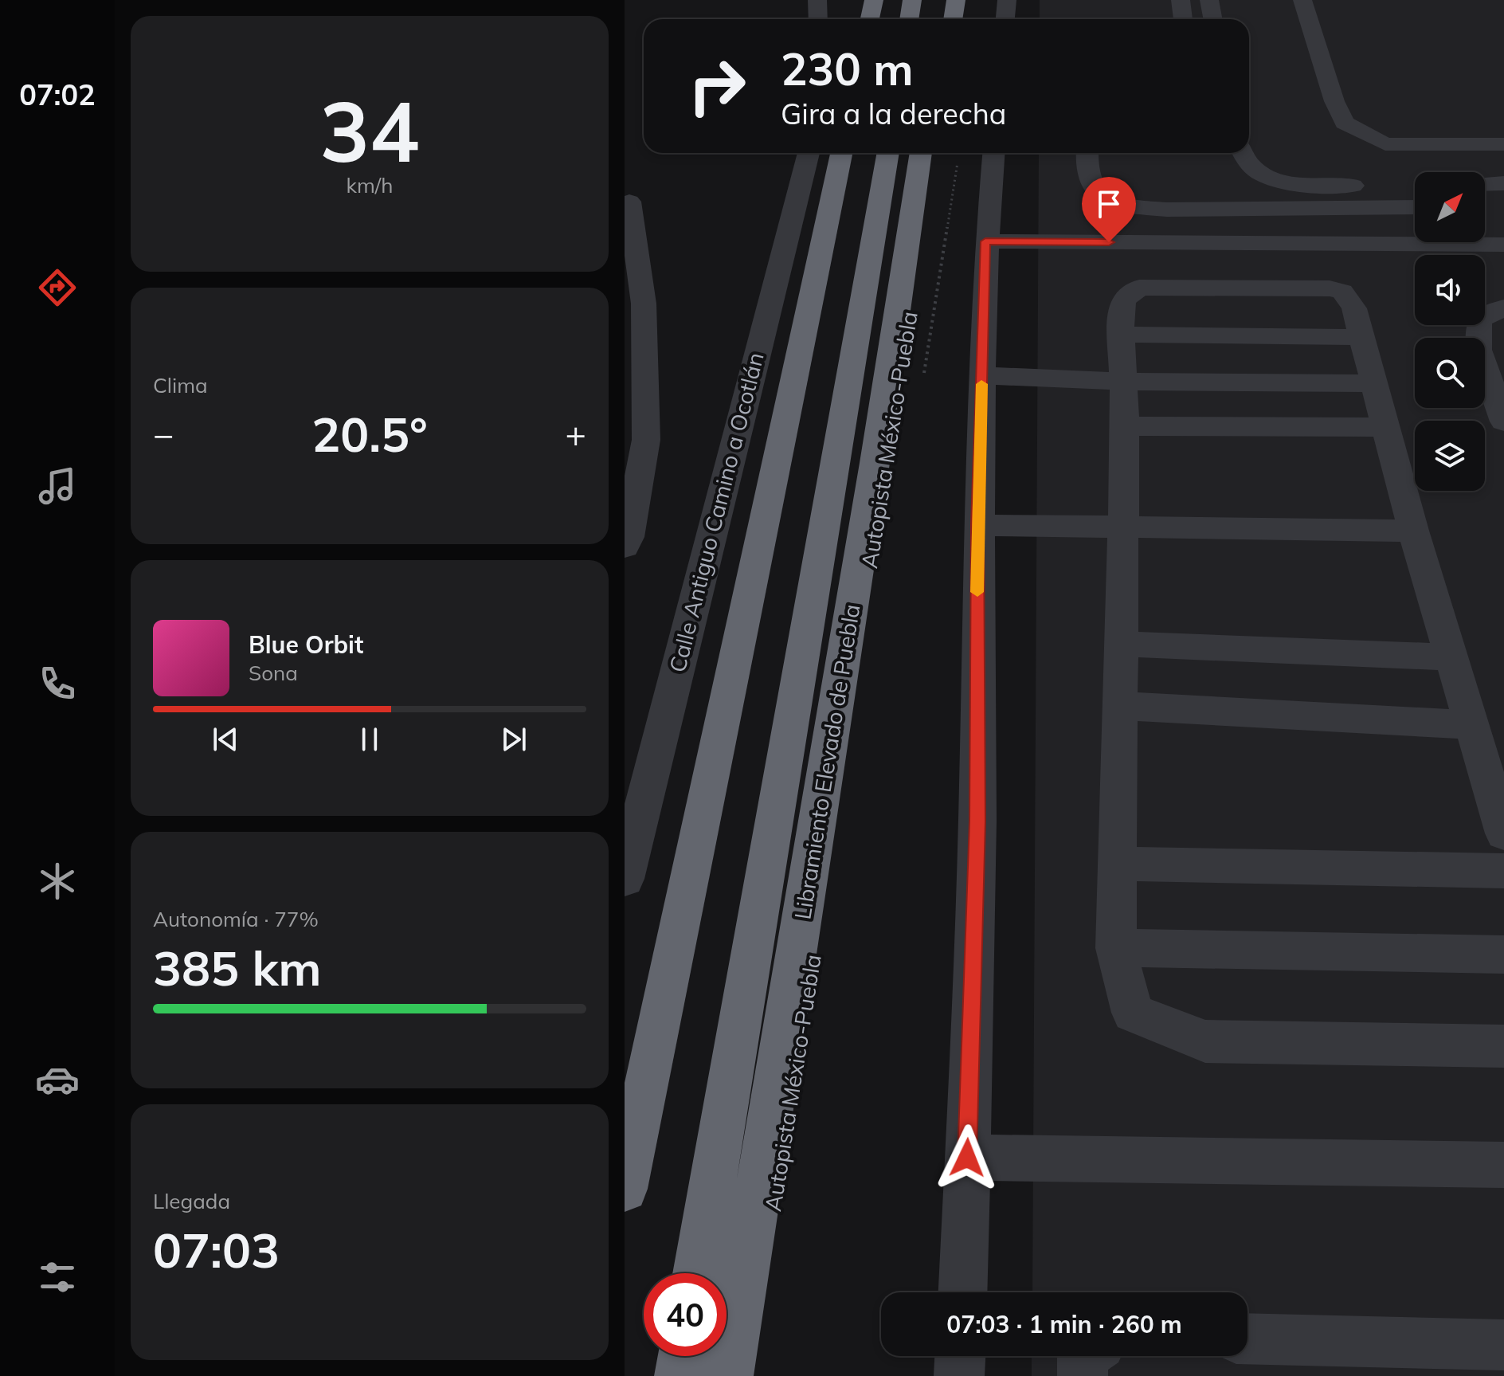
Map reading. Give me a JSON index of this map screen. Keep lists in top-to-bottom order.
{
  "streets": {
    "highway": ["Autopista México-Puebla", "Libramiento Elevado de Puebla"],
    "street": ["Calle Antiguo Camino a Ocotlán"]
  },
  "north": "top right",
  "page": {
    "tabs": "07:02",
    "tile": [
      ["34", "km/h"],
      "Clima",
      ["Autonomía · 77%", "385 km"],
      ["Llegada", "07:03"]
    ],
    "turn": ["230 m", "Gira a la derecha"],
    "heat": ["−", "20.5°", "+"],
    "song": ["Blue Orbit", "Sona"],
    "limit": "40",
    "trip": "07:03 · 1 min · 260 m"
  }
}
